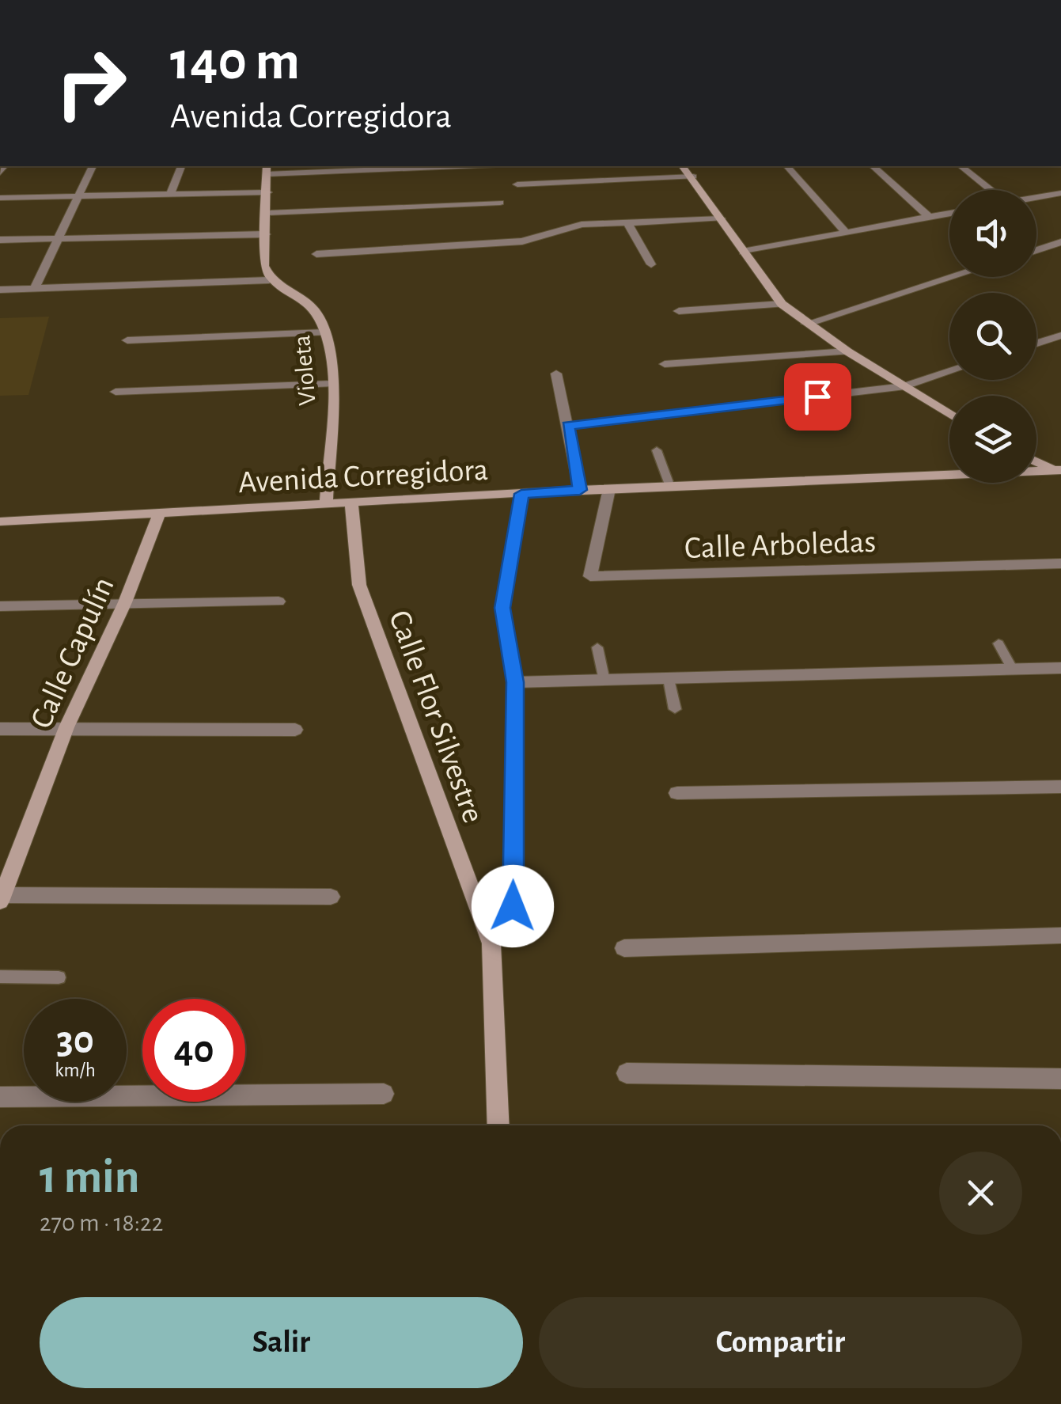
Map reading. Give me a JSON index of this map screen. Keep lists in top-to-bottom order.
{
  "streets": {
    "street": [
      "Violeta",
      "Avenida Corregidora",
      "Calle Arboledas",
      "Calle Capulín",
      "Calle Flor Silvestre"
    ]
  },
  "crossings": [
    ["Violeta", "Avenida Corregidora"],
    ["Avenida Corregidora", "Calle Arboledas"],
    ["Avenida Corregidora", "Calle Capulín"],
    ["Avenida Corregidora", "Calle Flor Silvestre"]
  ],
  "page": {
    "turn": ["140 m", "Avenida Corregidora"],
    "speed": "30 km/h",
    "limit": "40",
    "heading": ["1 min", "270 m · 18:22"],
    "buttons": ["Salir", "Compartir"]
  }
}
